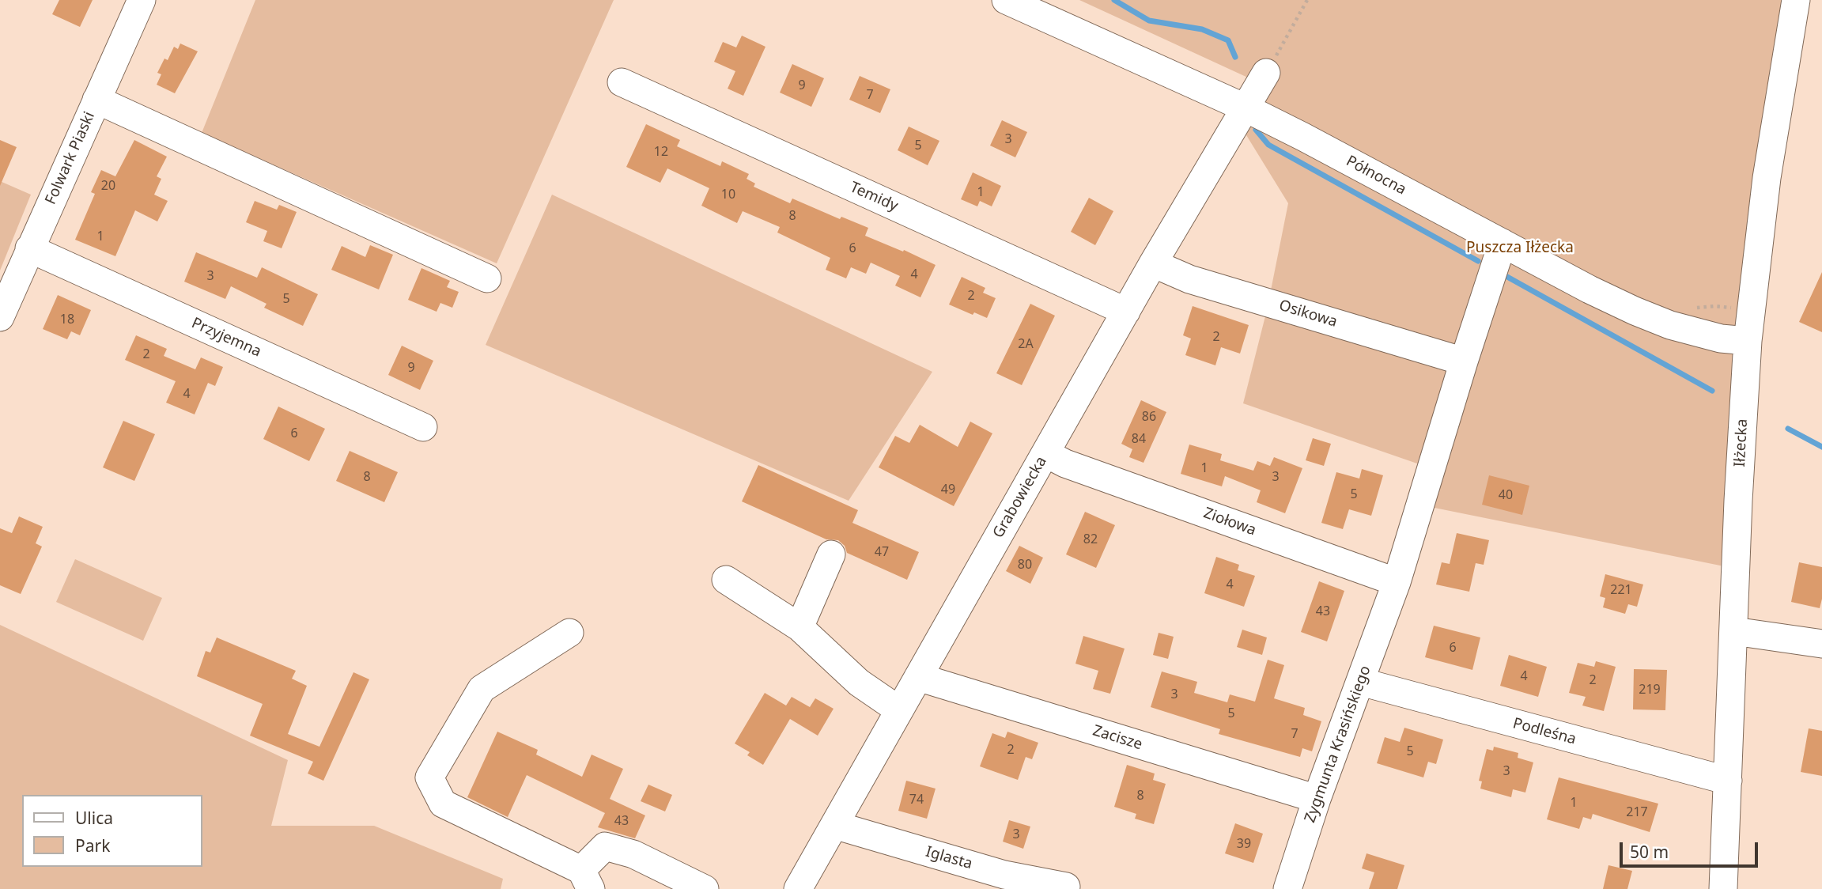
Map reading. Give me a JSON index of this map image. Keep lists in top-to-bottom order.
{
  "streets": {
    "street": [
      "Folwark Piaski",
      "Północna",
      "Temidy",
      "Osikowa",
      "Przyjemna",
      "Iłżecka",
      "Grabowiecka",
      "Ziołowa",
      "Podleśna",
      "Zacisze",
      "Zygmunta Krasińskiego",
      "Iglasta"
    ]
  },
  "crossings": [
    ["Folwark Piaski", "Przyjemna"],
    ["Północna", "Iłżecka"],
    ["Północna", "Grabowiecka"],
    ["Temidy", "Grabowiecka"],
    ["Osikowa", "Grabowiecka"],
    ["Iłżecka", "Podleśna"],
    ["Grabowiecka", "Ziołowa"],
    ["Grabowiecka", "Zacisze"],
    ["Grabowiecka", "Iglasta"],
    ["Ziołowa", "Zygmunta Krasińskiego"],
    ["Podleśna", "Zygmunta Krasińskiego"],
    ["Zacisze", "Zygmunta Krasińskiego"]
  ],
  "parks": ["Puszcza Iłżecka"],
  "house_numbers": [
    "9",
    "7",
    "3",
    "5",
    "12",
    "20",
    "1",
    "10",
    "8",
    "1",
    "6",
    "4",
    "3",
    "2",
    "5",
    "18",
    "2",
    "2A",
    "2",
    "9",
    "4",
    "86",
    "6",
    "84",
    "1",
    "8",
    "3",
    "49",
    "5",
    "40",
    "82",
    "47",
    "80",
    "4",
    "221",
    "43",
    "6",
    "4",
    "2",
    "219",
    "3",
    "5",
    "7",
    "2",
    "5",
    "3",
    "8",
    "74",
    "1",
    "217",
    "43",
    "3",
    "39"
  ],
  "legend": ["Ulica", "Park"],
  "scale_bar": "50 m"
}
